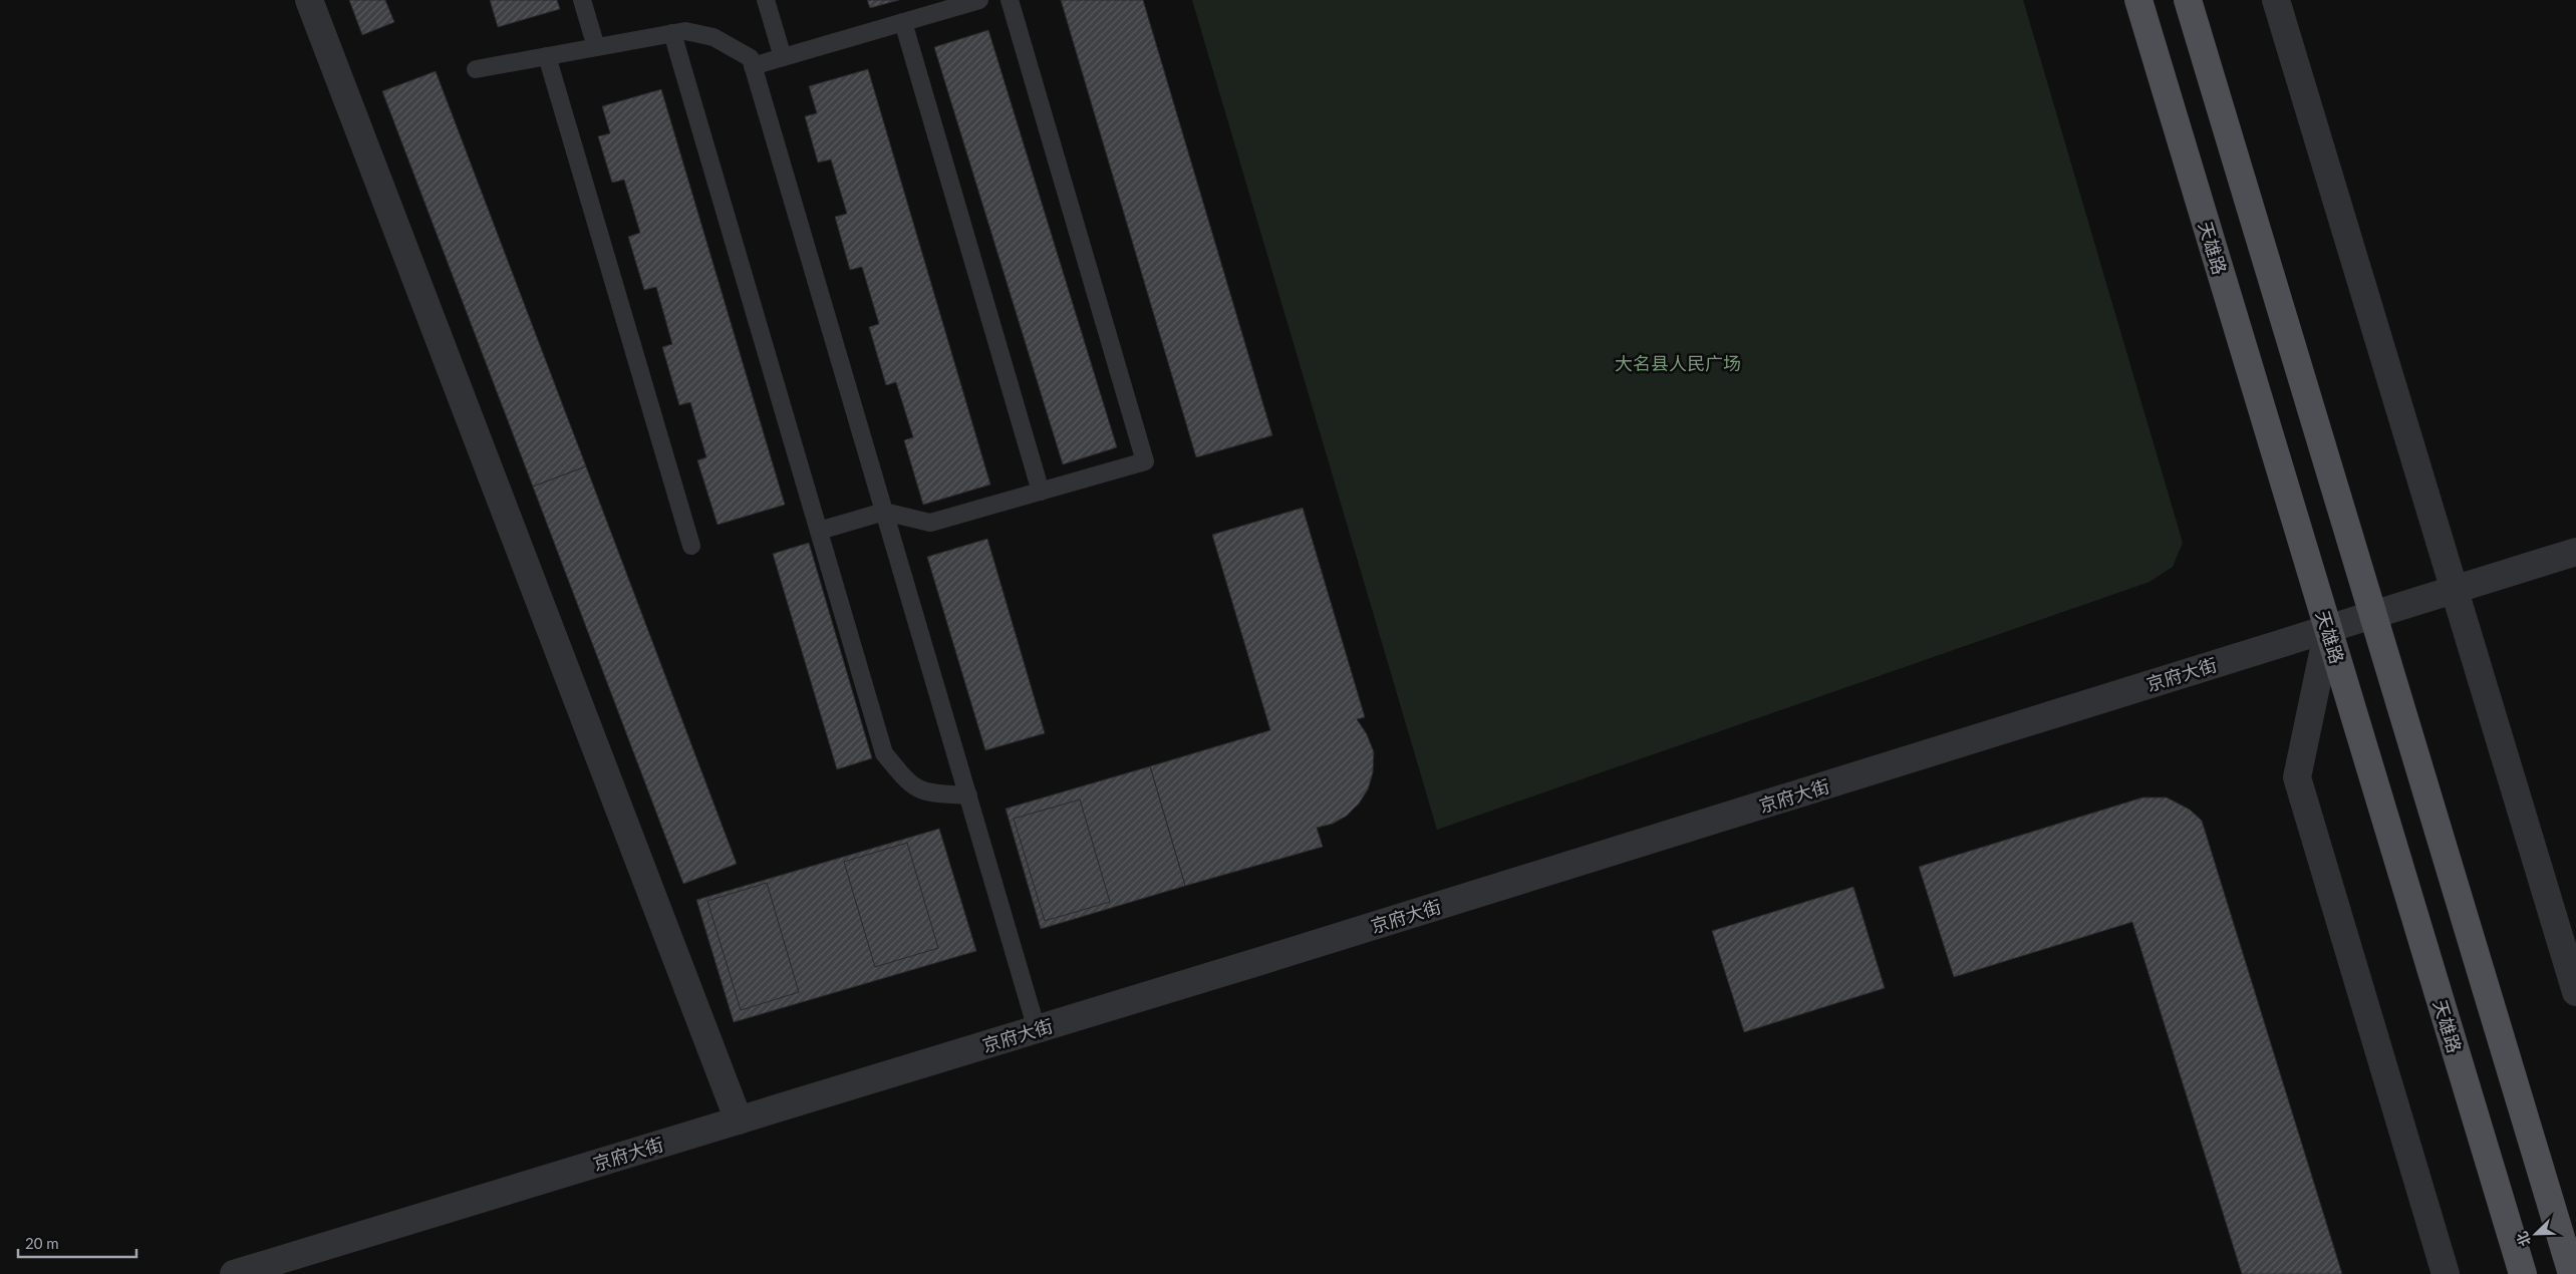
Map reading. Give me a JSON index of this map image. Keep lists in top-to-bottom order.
{
  "streets": {
    "main road": ["天雄路"],
    "street": ["京府大街"]
  },
  "crossings": [
    ["天雄路", "京府大街"]
  ],
  "parks": ["大名县人民广场"],
  "scale_bar": "20 m",
  "north": "bottom left"
}
